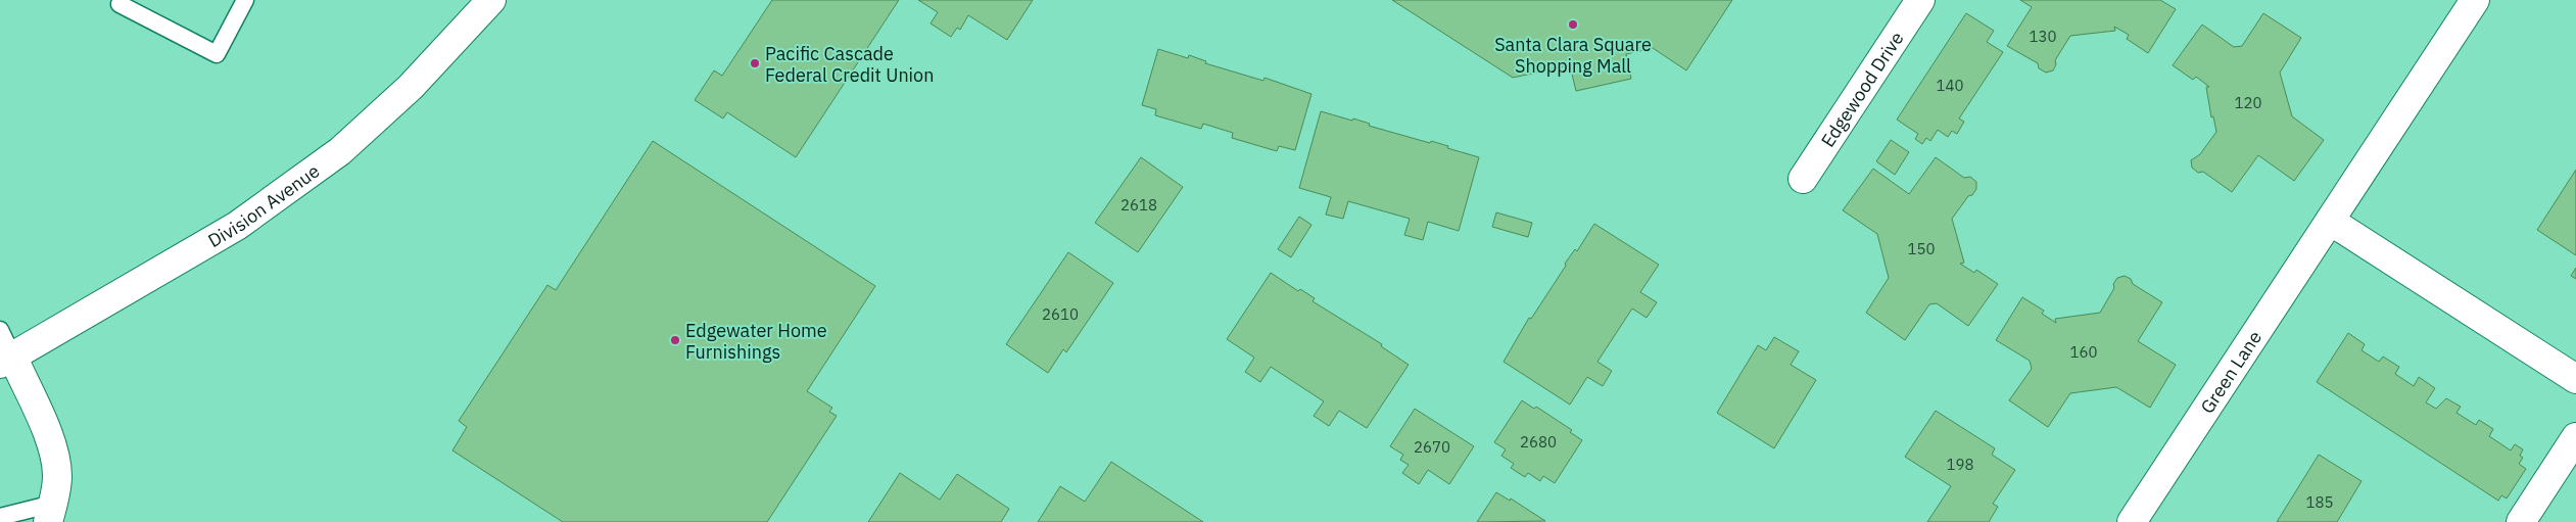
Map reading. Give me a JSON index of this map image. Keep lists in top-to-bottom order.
{
  "streets": {
    "street": ["Edgewood Drive", "Division Avenue", "Green Lane"]
  },
  "places": ["Santa Clara Square Shopping Mall", "Pacific Cascade Federal Credit Union", "Edgewater Home Furnishings"],
  "house_numbers": [
    "130",
    "140",
    "120",
    "2618",
    "150",
    "2610",
    "160",
    "2680",
    "2670",
    "198",
    "185"
  ]
}
